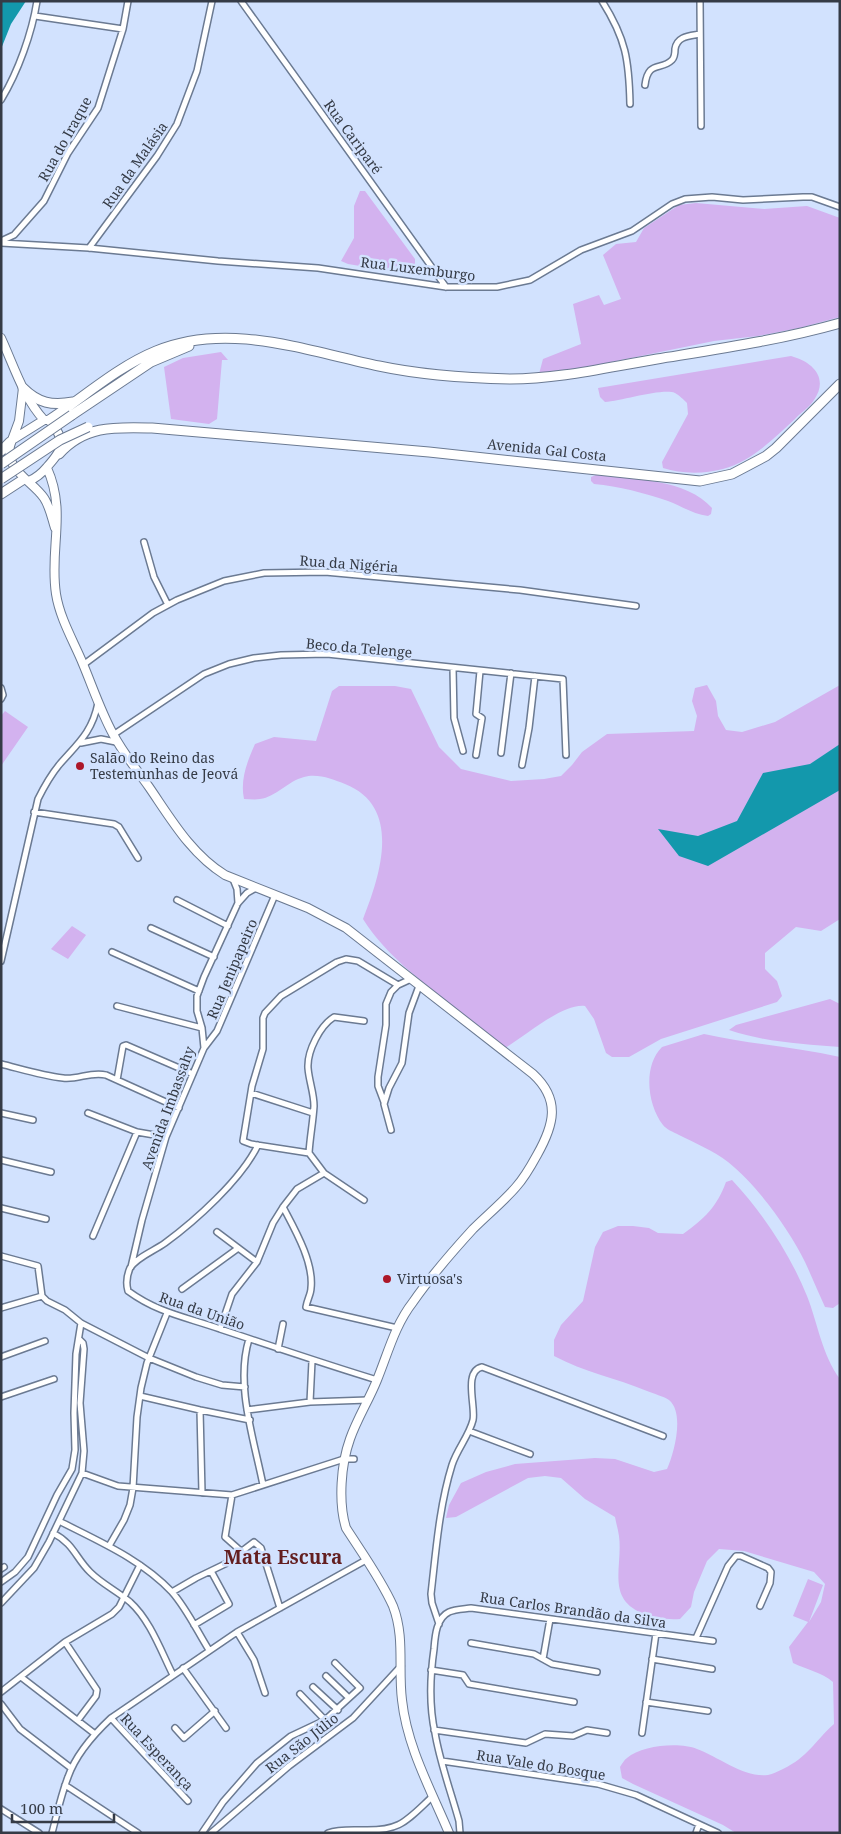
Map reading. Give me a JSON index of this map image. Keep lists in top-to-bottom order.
{
  "streets": {
    "main road": ["Avenida Gal Costa"],
    "street": [
      "Rua Cariparé",
      "Rua do Iraque",
      "Rua da Malásia",
      "Rua Luxemburgo",
      "Rua da Nigéria",
      "Beco da Telenge",
      "Rua Jenipapeiro",
      "Avenida Imbassahy",
      "Rua da União",
      "Rua Carlos Brandão da Silva",
      "Rua São Júlio",
      "Rua Esperança",
      "Rua Vale do Bosque"
    ]
  },
  "crossings": [
    ["Rua Cariparé", "Rua Luxemburgo"],
    ["Rua do Iraque", "Rua Luxemburgo"],
    ["Rua da Malásia", "Rua Luxemburgo"],
    ["Rua Jenipapeiro", "Avenida Imbassahy"],
    ["Avenida Imbassahy", "Rua da União"]
  ],
  "districts": ["Mata Escura"],
  "places": ["Salão do Reino das Testemunhas de Jeová", "Virtuosa's"],
  "scale_bar": "100 m"
}
